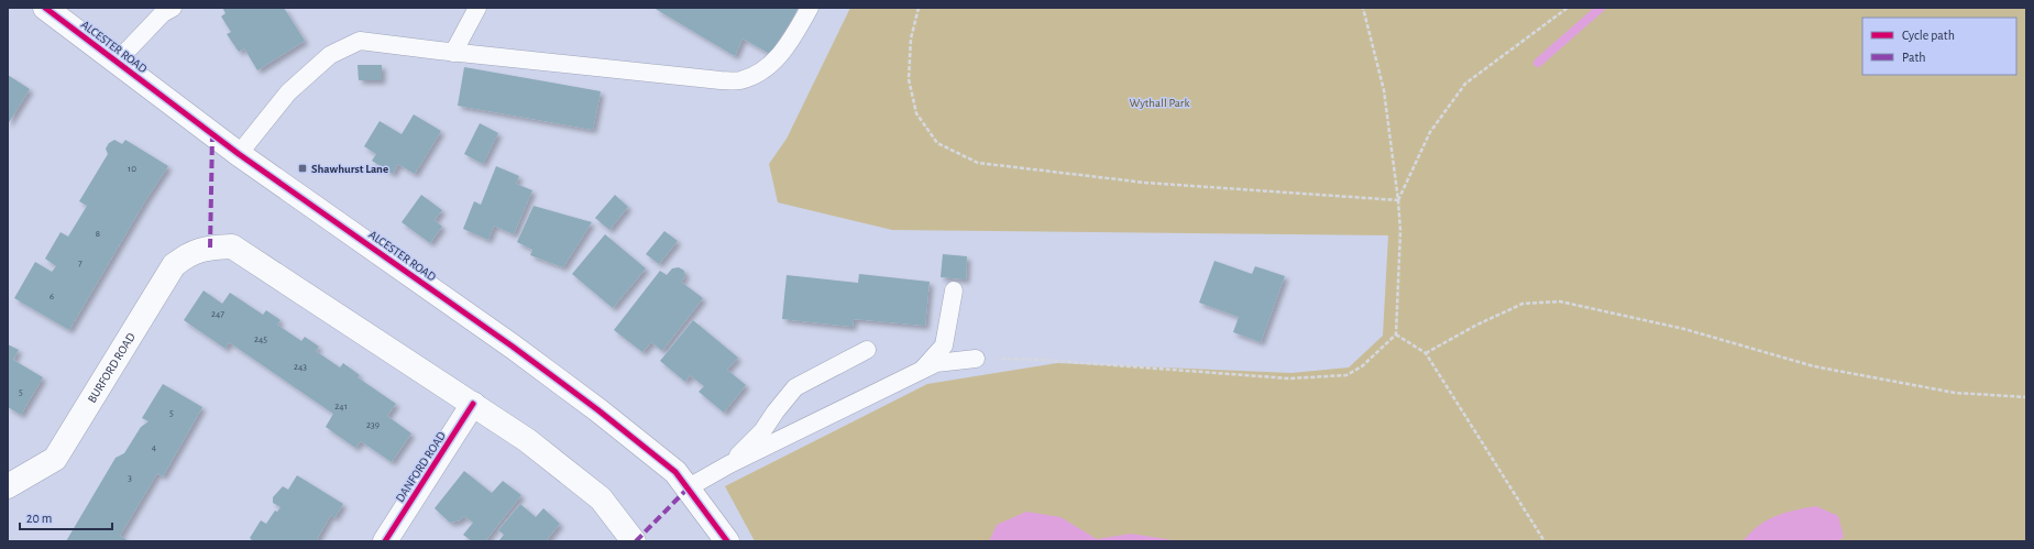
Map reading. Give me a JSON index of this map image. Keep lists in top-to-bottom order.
{
  "streets": {
    "street": ["ALCESTER ROAD", "BURFORD ROAD", "DANFORD ROAD"]
  },
  "crossings": [
    ["BURFORD ROAD", "DANFORD ROAD"]
  ],
  "parks": ["Wythall Park"],
  "places": {
    "transit": ["Shawhurst Lane"]
  },
  "house_numbers": [
    "10",
    "8",
    "7",
    "6",
    "247",
    "245",
    "243",
    "5",
    "241",
    "5",
    "239",
    "4",
    "3"
  ],
  "legend": ["Cycle path", "Path"],
  "scale_bar": "20 m"
}
